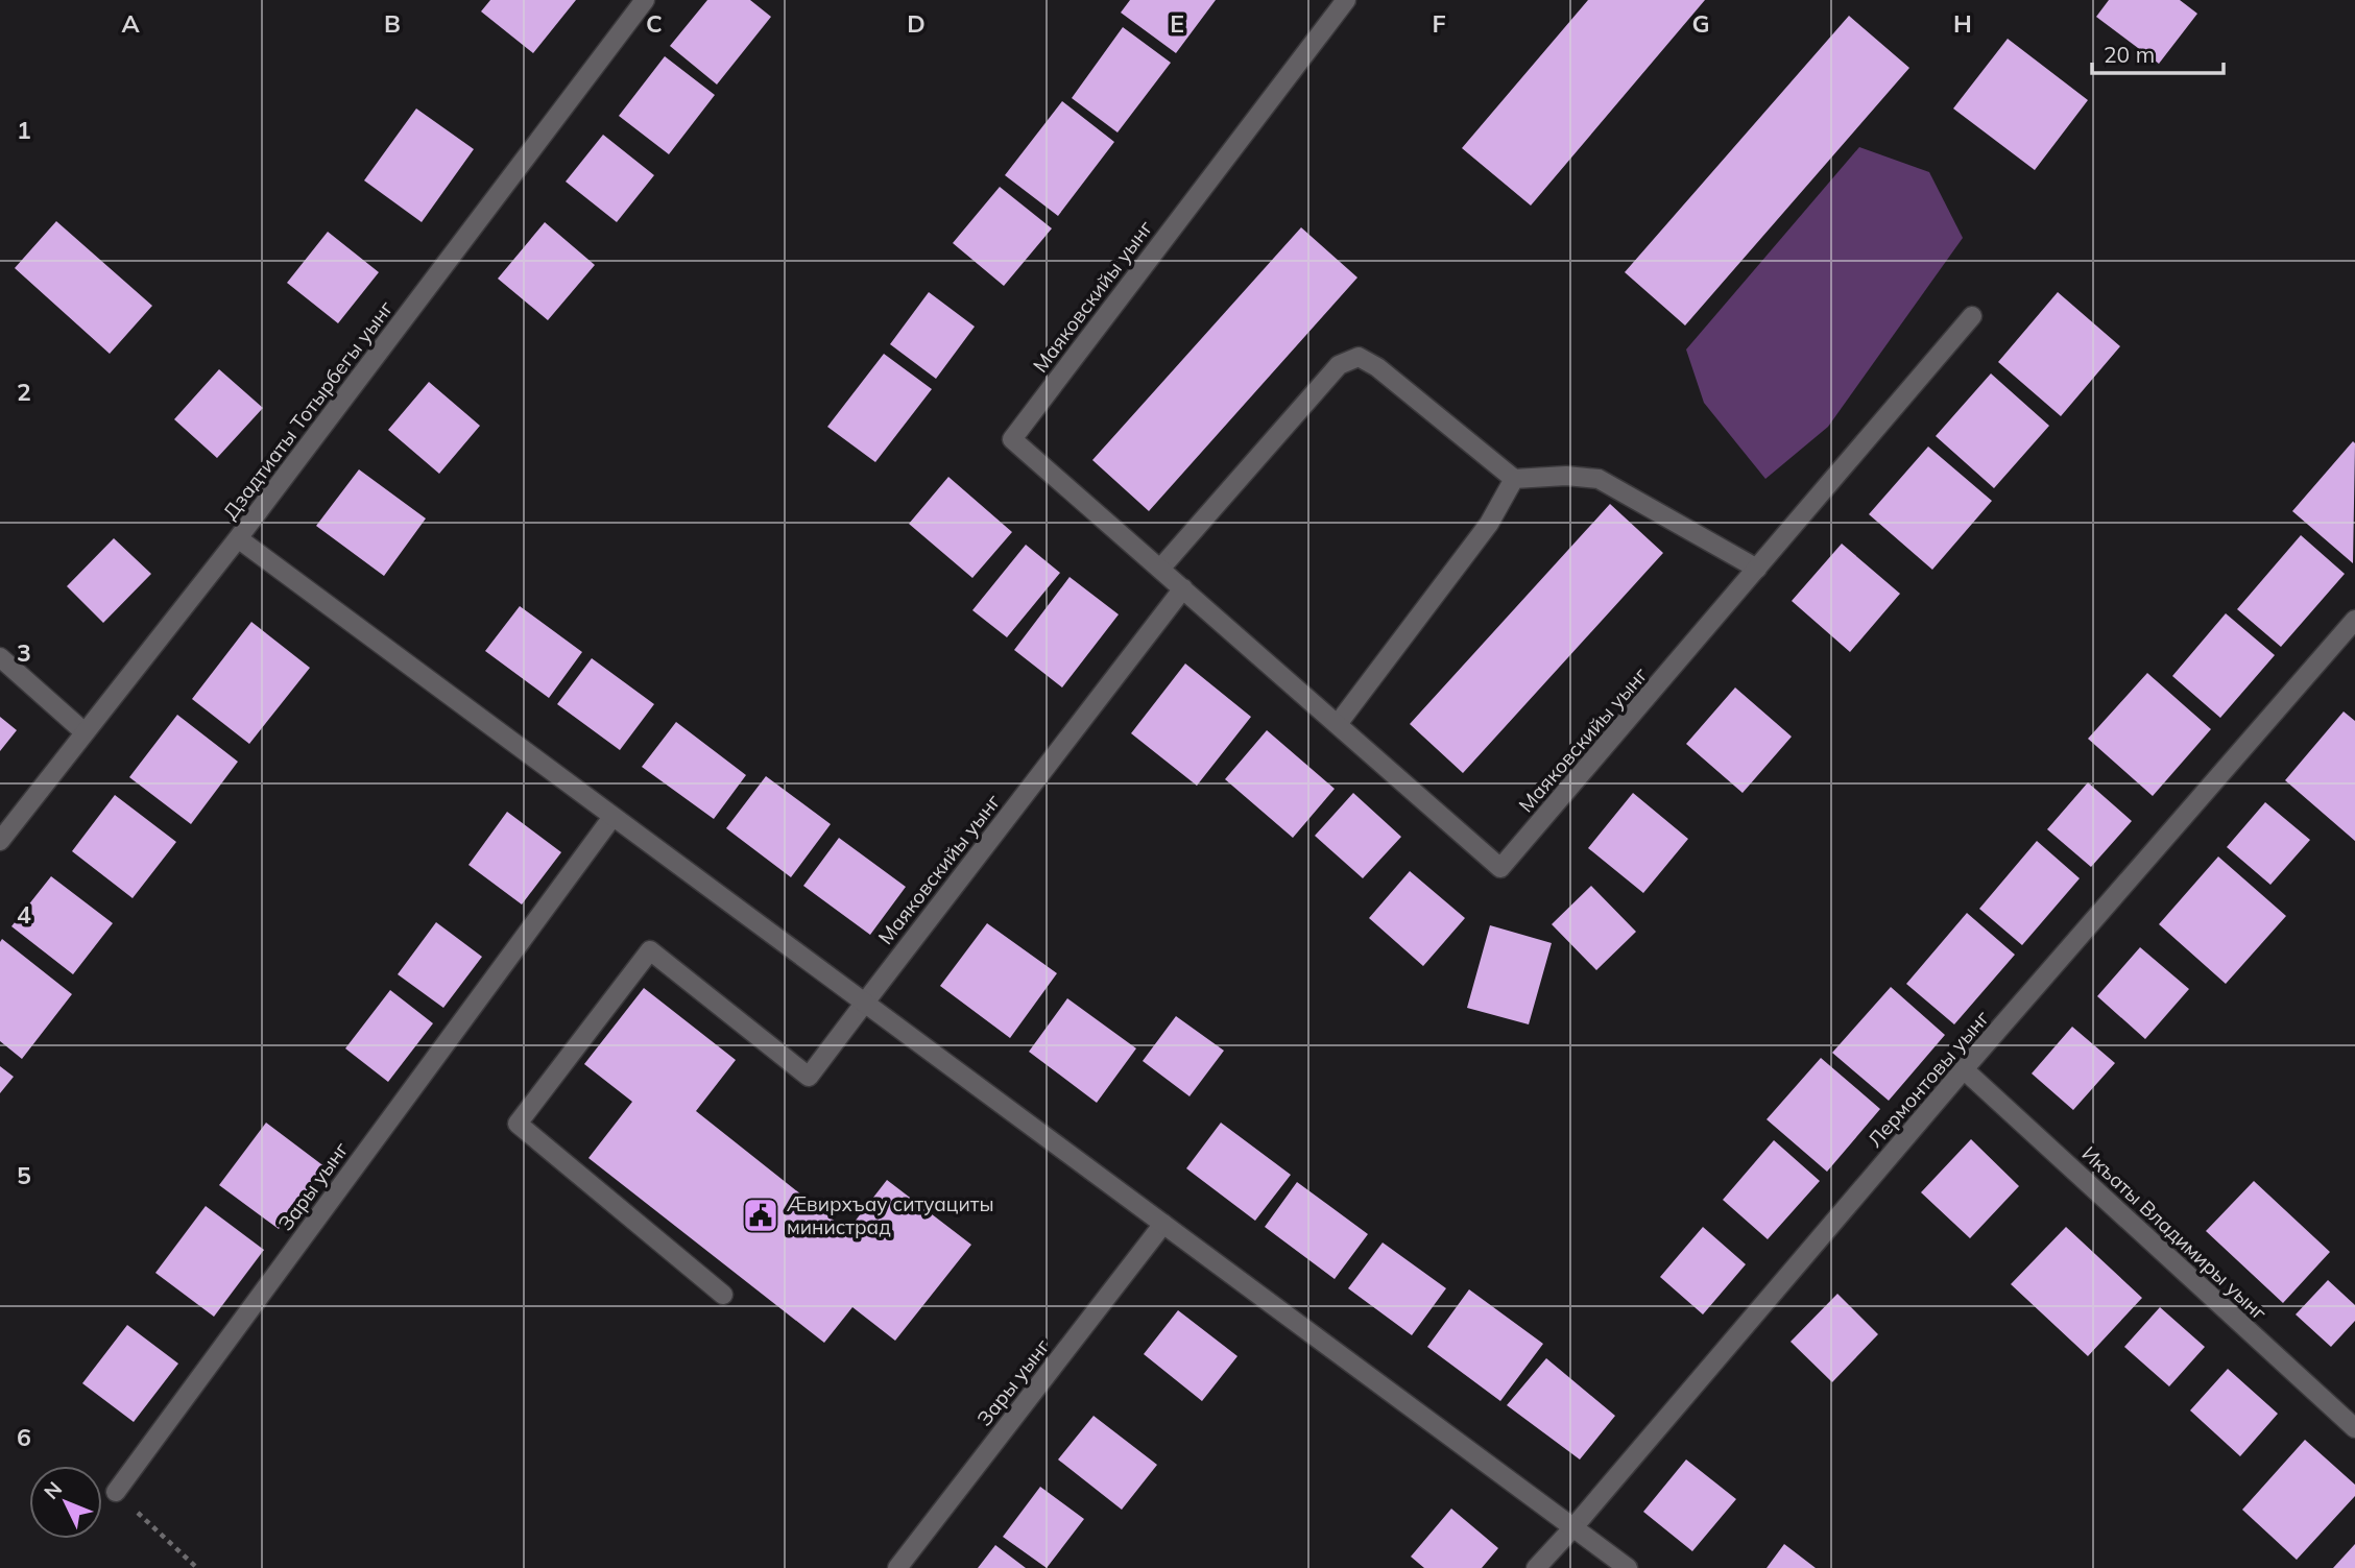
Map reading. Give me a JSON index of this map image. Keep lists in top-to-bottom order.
{
  "streets": {
    "street": [
      "Маяковскийы уынг",
      "Дзадтиаты Тотырбегы уынг",
      "Лермонтовы уынг",
      "Зары уынг",
      "Икъаты Владимиры уынг"
    ]
  },
  "crossings": [
    ["Лермонтовы уынг", "Икъаты Владимиры уынг"]
  ],
  "places": {
    "public building": ["Æвирхъау ситуациты министрад"]
  },
  "scale_bar": "20 m",
  "north": "top left",
  "grid": {
    "columns": [
      "A",
      "B",
      "C",
      "D",
      "E",
      "F",
      "G",
      "H"
    ],
    "rows": [
      "1",
      "2",
      "3",
      "4",
      "5",
      "6"
    ]
  }
}
